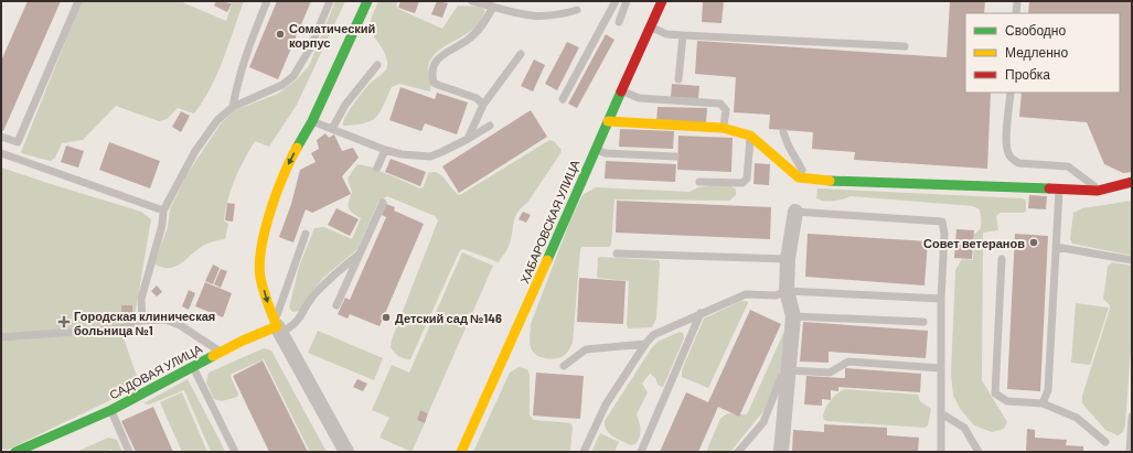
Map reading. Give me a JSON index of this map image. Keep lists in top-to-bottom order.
{
  "streets": {
    "street": ["ХАБАРОВСКАЯ УЛИЦА", "САДОВАЯ УЛИЦА"]
  },
  "places": {
    "other": ["Соматический корпус", "Совет ветеранов", "Детский сад №146"],
    "health": ["Городская клиническая больница №1"]
  },
  "legend": ["Свободно", "Медленно", "Пробка"]
}
